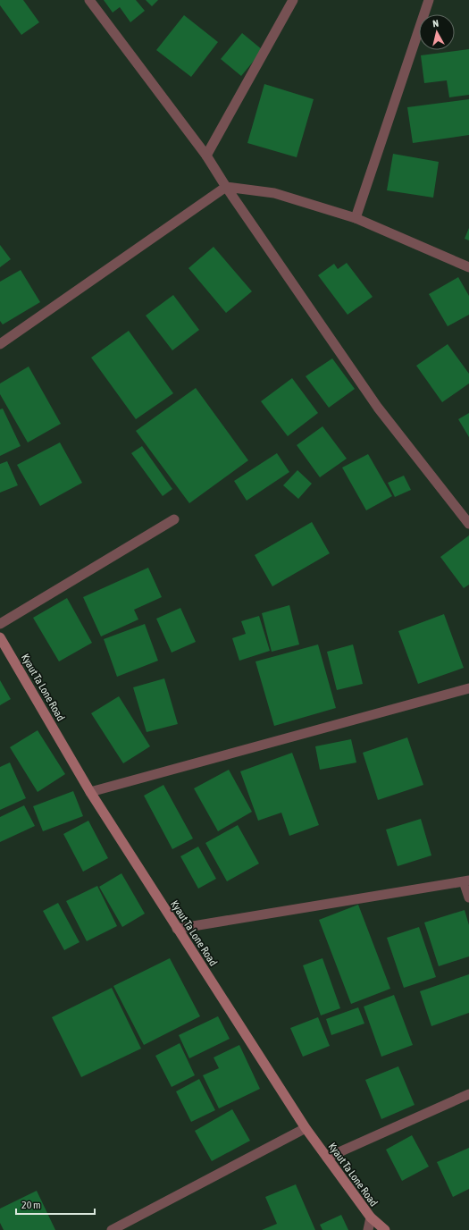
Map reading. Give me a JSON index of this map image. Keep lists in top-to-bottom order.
{
  "streets": {
    "main road": ["Kyaut Ta Lone Road"]
  },
  "scale_bar": "20 m",
  "north": "top"
}
